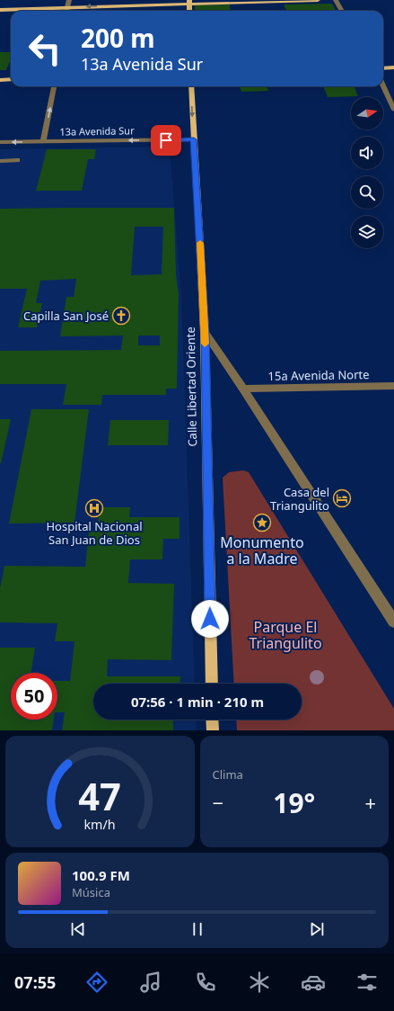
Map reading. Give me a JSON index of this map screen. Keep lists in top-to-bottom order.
{
  "streets": {
    "main road": ["Calle Libertad Oriente"],
    "street": ["13a Avenida Sur", "15a Avenida Norte"]
  },
  "crossings": [
    ["13a Avenida Sur", "Calle Libertad Oriente"]
  ],
  "one_way": ["13a Avenida Sur"],
  "parks": ["Parque El Triangulito"],
  "places": {
    "church": ["Capilla San José"],
    "hotel": ["Casa del Triangulito"],
    "hospital": ["Hospital Nacional San Juan de Dios"],
    "place": ["Monumento a la Madre"]
  },
  "north": "right",
  "page": {
    "turn": ["200 m", "13a Avenida Sur"],
    "limit": "50",
    "trip": "07:56 · 1 min · 210 m",
    "tile": "Clima",
    "heat": ["−", "19°", "+"],
    "song": ["100.9 FM", "Música"],
    "tabs": "07:55",
    "gauge": ["47", "km/h"]
  }
}
